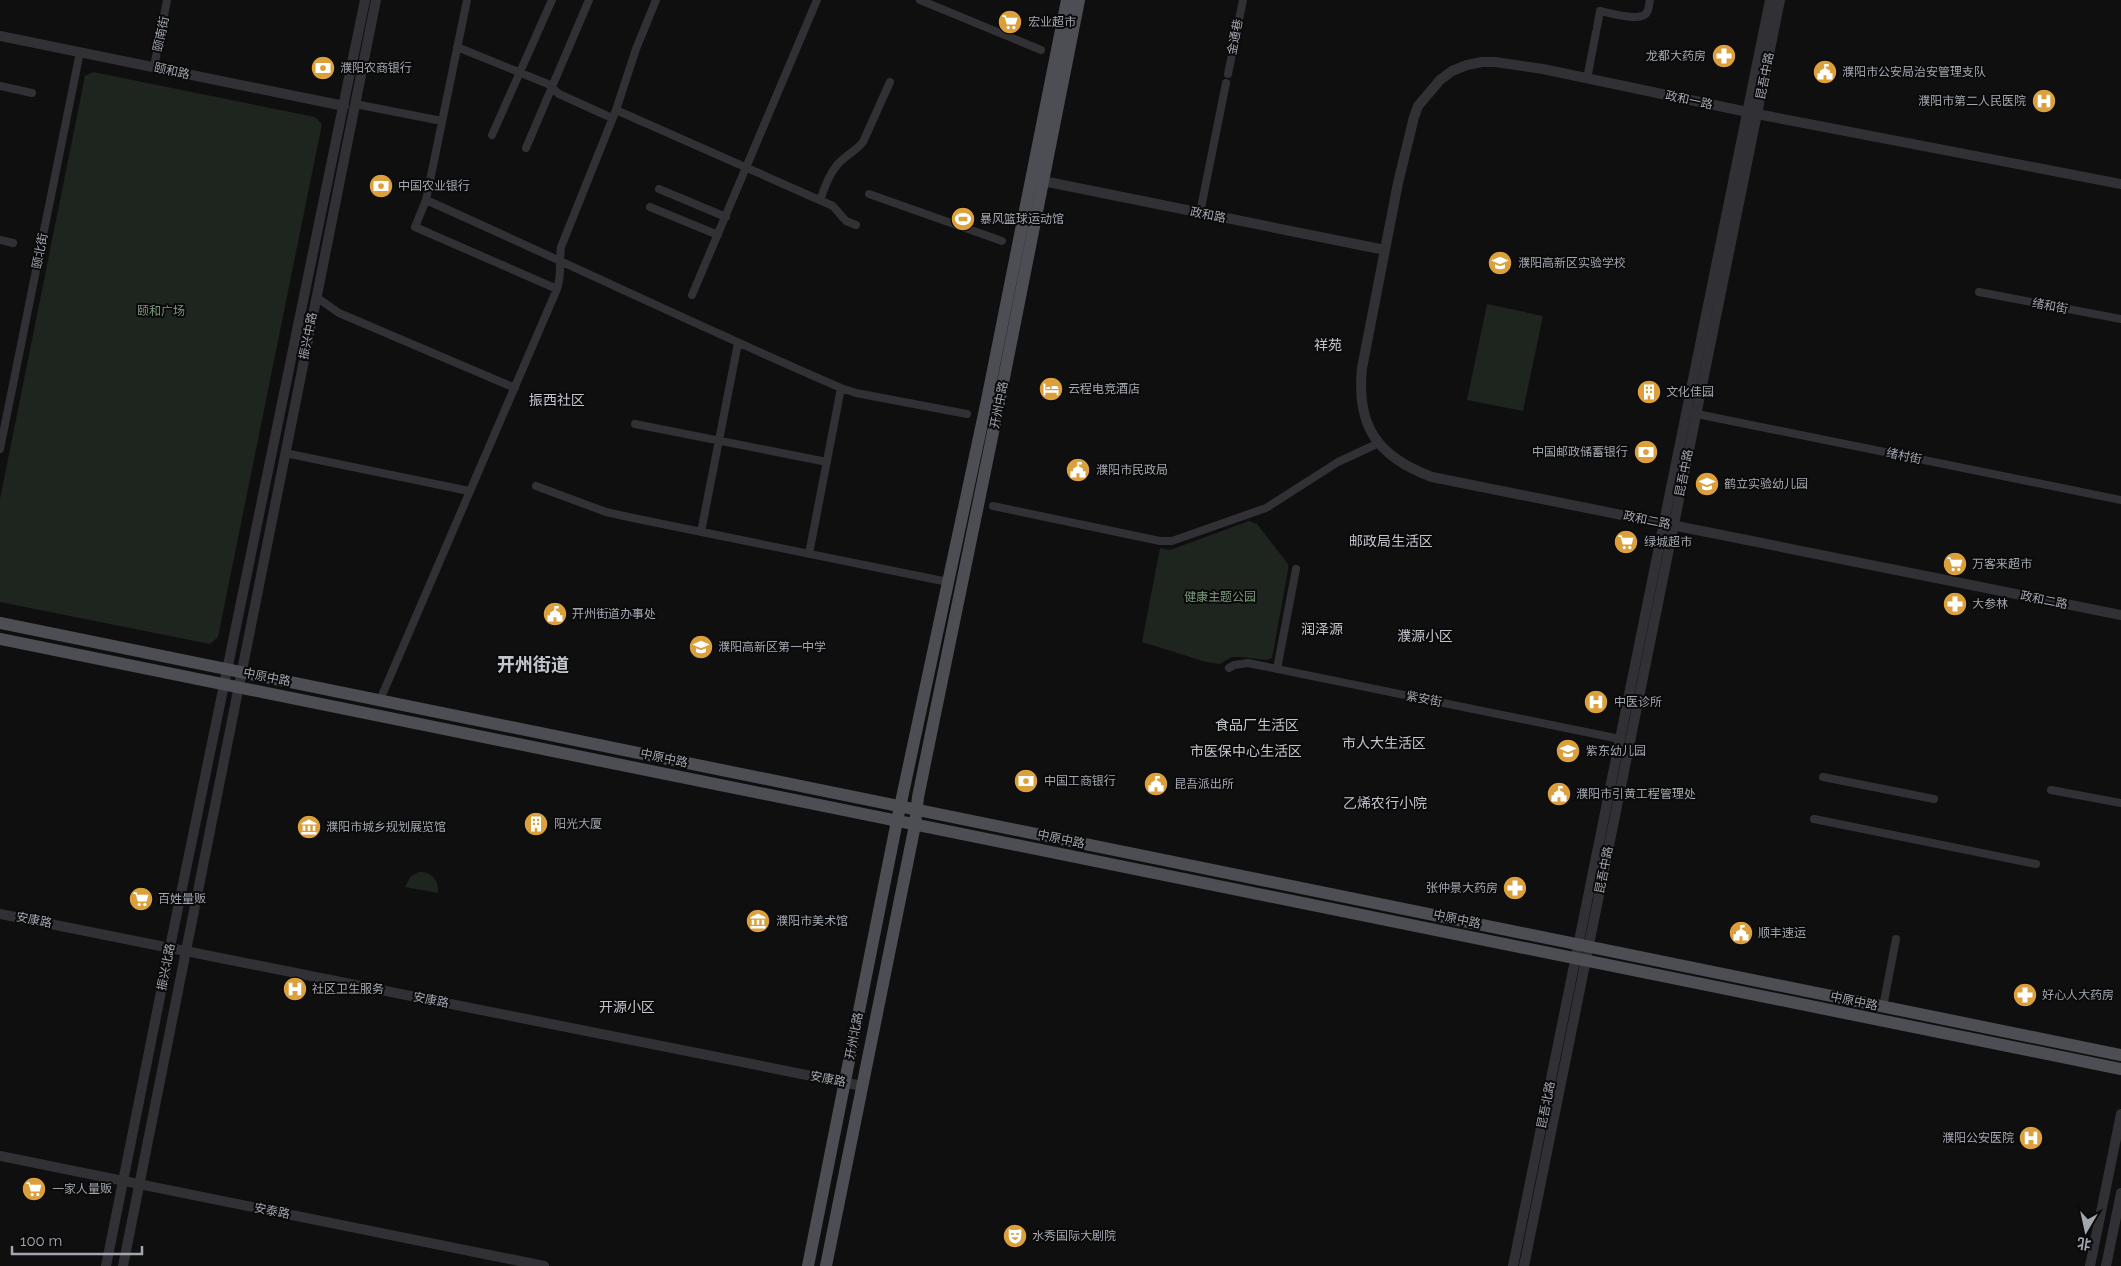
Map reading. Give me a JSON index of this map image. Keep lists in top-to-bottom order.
{
  "streets": {
    "main road": ["开州中路", "中原中路", "开州北路"],
    "street": [
      "颐南街",
      "金通巷",
      "颐和路",
      "昆吾中路",
      "政和一路",
      "政和路",
      "颐北街",
      "绪和街",
      "振兴中路",
      "绪村街",
      "政和二路",
      "紫安街",
      "安康路",
      "振兴北路",
      "昆吾北路",
      "安泰路"
    ]
  },
  "crossings": [
    ["颐南街", "颐和路"],
    ["颐和路", "颐北街"],
    ["颐和路", "振兴中路"],
    ["昆吾中路", "政和一路"],
    ["昆吾中路", "绪村街"],
    ["昆吾中路", "政和二路"],
    ["昆吾中路", "中原中路"],
    ["昆吾中路", "紫安街"],
    ["昆吾中路", "昆吾北路"],
    ["政和一路", "政和路"],
    ["政和一路", "政和二路"],
    ["政和路", "开州中路"],
    ["政和路", "政和二路"],
    ["振兴中路", "中原中路"],
    ["振兴中路", "振兴北路"],
    ["开州中路", "中原中路"],
    ["开州中路", "开州北路"],
    ["中原中路", "振兴北路"],
    ["中原中路", "开州北路"],
    ["中原中路", "昆吾北路"],
    ["安康路", "振兴北路"],
    ["安康路", "开州北路"],
    ["振兴北路", "安泰路"]
  ],
  "districts": [
    "祥苑",
    "振西社区",
    "邮政局生活区",
    "润泽源",
    "濮源小区",
    "开州街道",
    "食品厂生活区",
    "市人大生活区",
    "市医保中心生活区",
    "乙烯农行小院",
    "开源小区"
  ],
  "parks": ["颐和广场", "健康主题公园"],
  "places": {
    "supermarket": [
      "宏业超市",
      "绿城超市",
      "万客来超市",
      "百姓量贩",
      "一家人量贩"
    ],
    "pharmacy": [
      "龙都大药房",
      "大参林",
      "张仲景大药房",
      "好心人大药房"
    ],
    "bank": [
      "濮阳农商银行",
      "中国农业银行",
      "中国邮政储蓄银行",
      "中国工商银行"
    ],
    "public building": [
      "濮阳市公安局治安管理支队",
      "濮阳市民政局",
      "开州街道办事处",
      "昆吾派出所",
      "濮阳市引黄工程管理处",
      "顺丰速运"
    ],
    "hospital": [
      "濮阳市第二人民医院",
      "中医诊所",
      "社区卫生服务",
      "濮阳公安医院"
    ],
    "sports": ["暴风篮球运动馆"],
    "school or university": [
      "濮阳高新区实验学校",
      "鹤立实验幼儿园",
      "濮阳高新区第一中学",
      "紫东幼儿园"
    ],
    "hotel": ["云程电竞酒店"],
    "building": ["文化佳园", "阳光大厦"],
    "museum": ["濮阳市城乡规划展览馆", "濮阳市美术馆"],
    "theatre": ["水秀国际大剧院"]
  },
  "scale_bar": "100 m",
  "north": "bottom"
}
